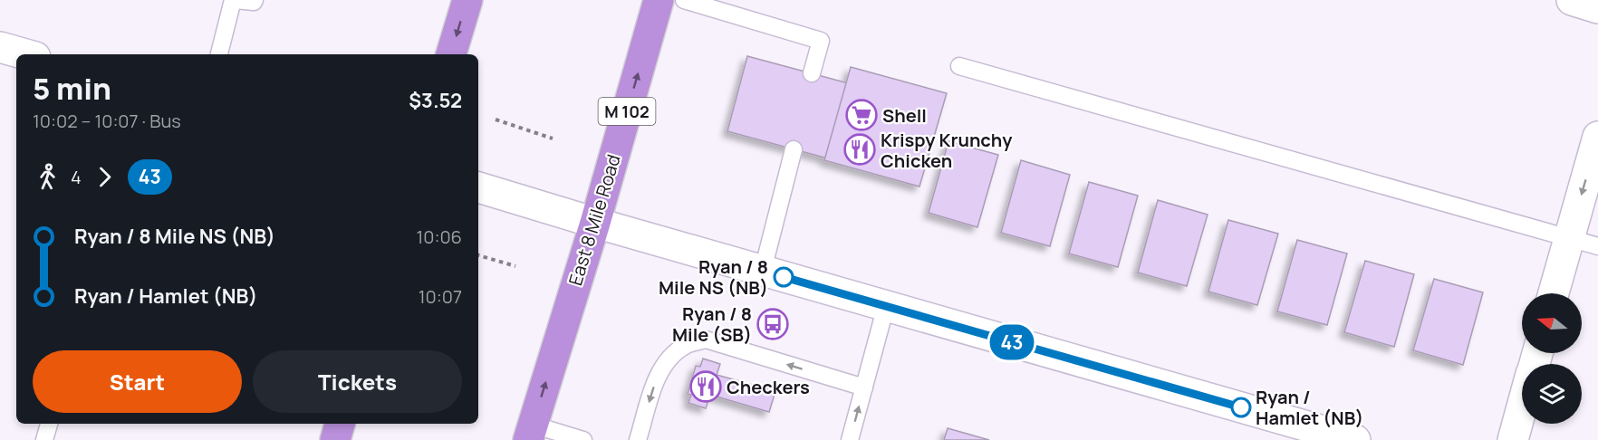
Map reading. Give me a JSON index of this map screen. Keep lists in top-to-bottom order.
{
  "streets": {
    "highway": ["M 102", "East 8 Mile Road"]
  },
  "one_way": ["East 8 Mile Road"],
  "places": {
    "supermarket": ["Shell"],
    "restaurant": ["Krispy Krunchy Chicken", "Checkers"],
    "other": ["Ryan / 8 Mile NS (NB)", "Ryan / Hamlet (NB)"],
    "bus stop": ["Ryan / 8 Mile (SB)"]
  },
  "lines": ["bus line 43"],
  "north": "left",
  "page": {
    "on_map": "43",
    "heading": ["5 min", "10:02 – 10:07 · Bus", "$3.52"],
    "legs": ["4", "43"],
    "list": [
      {
        "name": "Ryan / 8 Mile NS (NB)",
        "value": "10:06"
      },
      {
        "name": "Ryan / Hamlet (NB)",
        "value": "10:07"
      }
    ],
    "buttons": ["Start", "Tickets"]
  }
}
